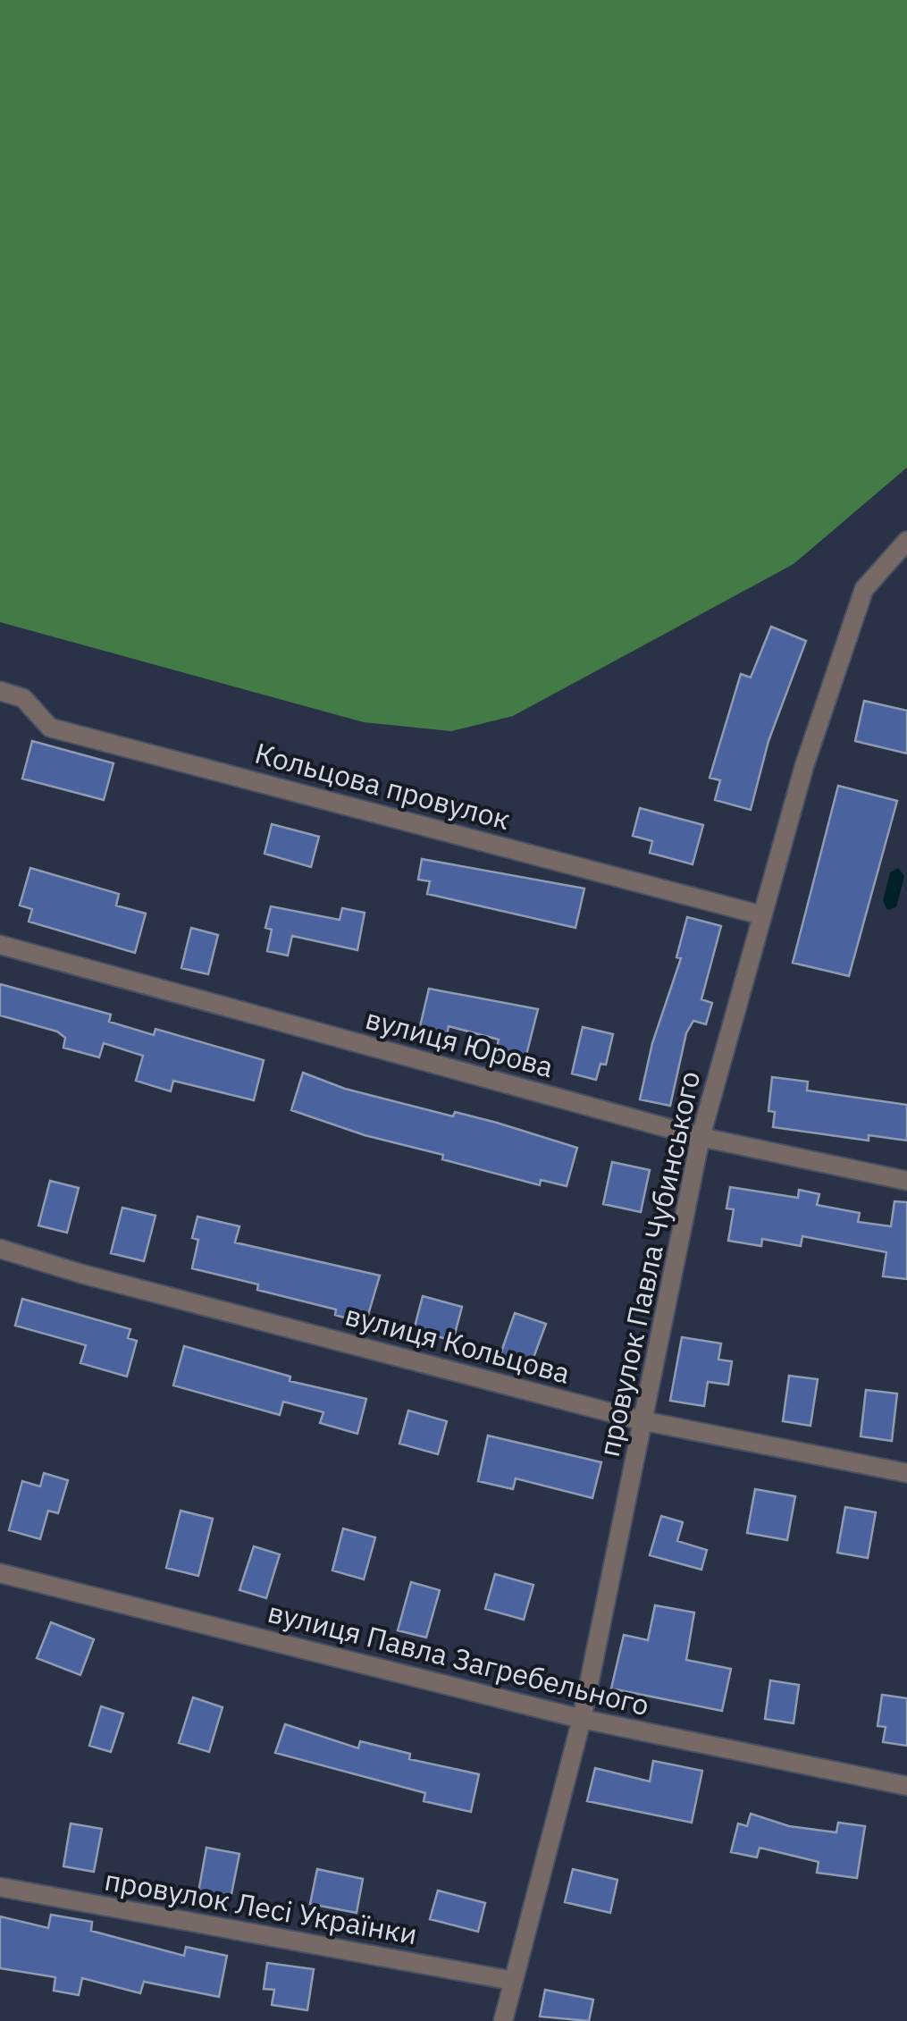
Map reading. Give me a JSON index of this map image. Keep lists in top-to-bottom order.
{
  "streets": {
    "street": [
      "Кольцова провулок",
      "вулиця Юрова",
      "провулок Павла Чубинського",
      "вулиця Кольцова",
      "вулиця Павла Загребельного",
      "провулок Лесі Українки"
    ]
  },
  "crossings": [
    ["Кольцова провулок", "провулок Павла Чубинського"],
    ["вулиця Юрова", "провулок Павла Чубинського"],
    ["провулок Павла Чубинського", "вулиця Кольцова"],
    ["провулок Павла Чубинського", "вулиця Павла Загребельного"],
    ["провулок Павла Чубинського", "провулок Лесі Українки"]
  ]
}
